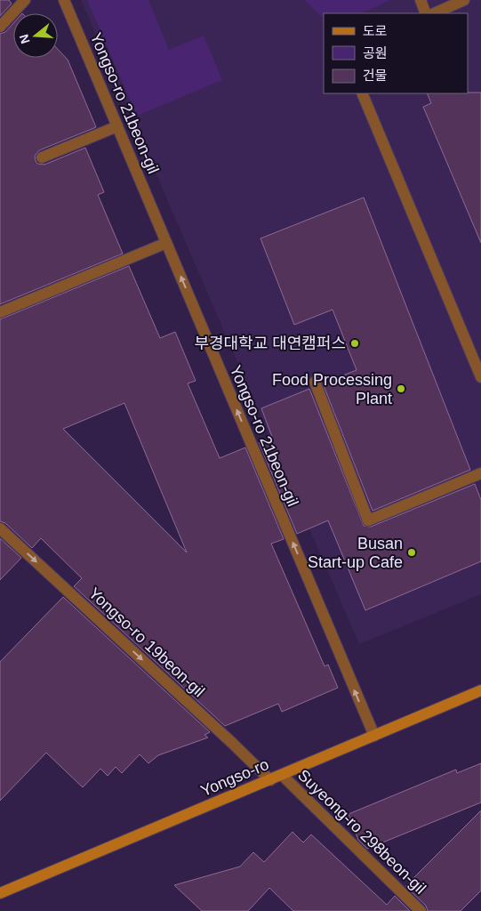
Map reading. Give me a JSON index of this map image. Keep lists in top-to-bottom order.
{
  "streets": {
    "main road": ["Yongso-ro"],
    "street": ["Yongso-ro 21beon-gil", "Yongso-ro 19beon-gil", "Suyeong-ro 298beon-gil"]
  },
  "crossings": [
    ["Yongso-ro 21beon-gil", "Yongso-ro"],
    ["Yongso-ro 19beon-gil", "Yongso-ro"],
    ["Yongso-ro", "Suyeong-ro 298beon-gil"]
  ],
  "one_way": ["Yongso-ro 21beon-gil", "Yongso-ro 19beon-gil"],
  "places": ["부경대학교 대연캠퍼스", "Food Processing Plant", "Busan Start-up Cafe"],
  "legend": ["도로", "공원", "건물"],
  "north": "left"
}
